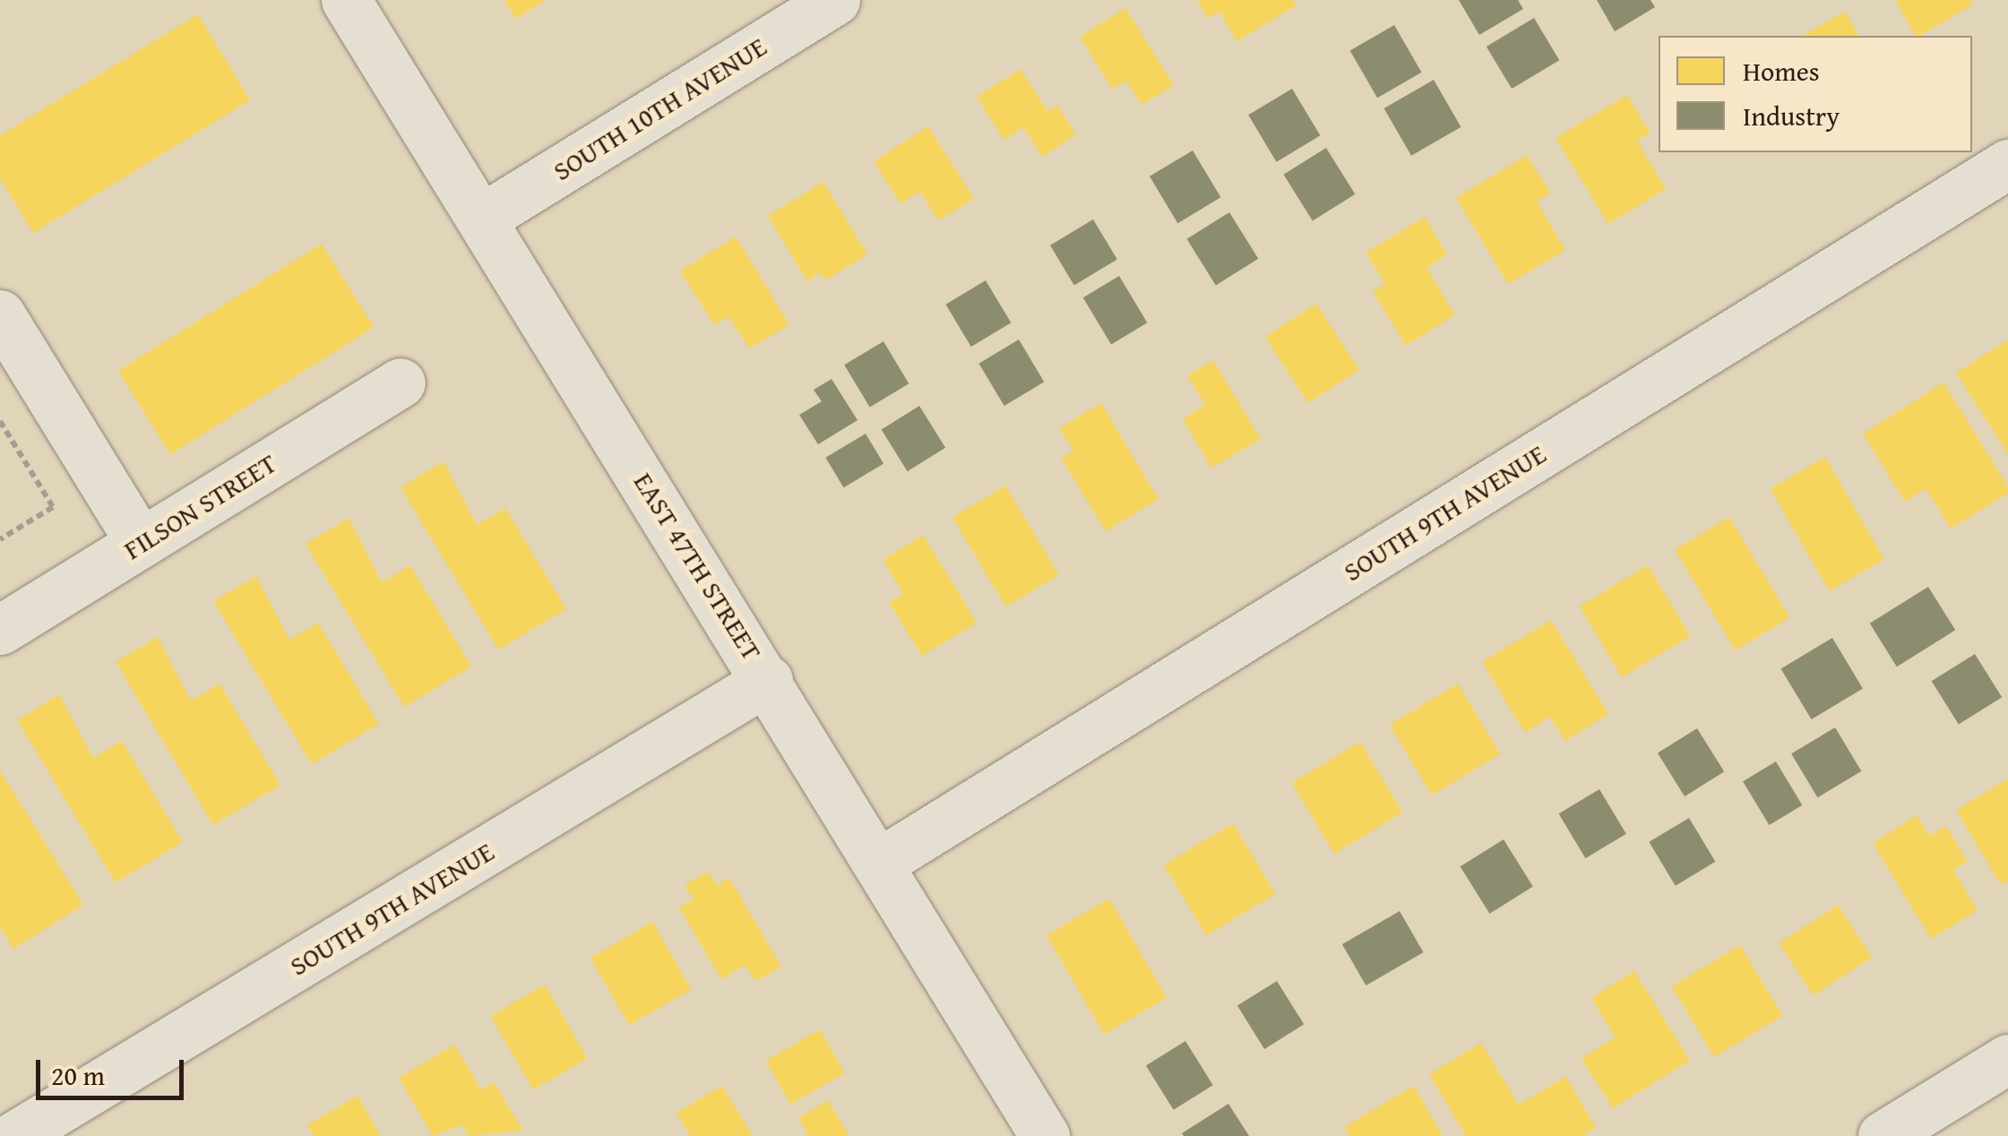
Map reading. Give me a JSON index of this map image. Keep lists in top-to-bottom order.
{
  "streets": {
    "street": [
      "SOUTH 10TH AVENUE",
      "FILSON STREET",
      "SOUTH 9TH AVENUE",
      "EAST 47TH STREET"
    ]
  },
  "crossings": [
    ["SOUTH 10TH AVENUE", "EAST 47TH STREET"],
    ["SOUTH 9TH AVENUE", "EAST 47TH STREET"]
  ],
  "legend": ["Homes", "Industry"],
  "scale_bar": "20 m"
}
